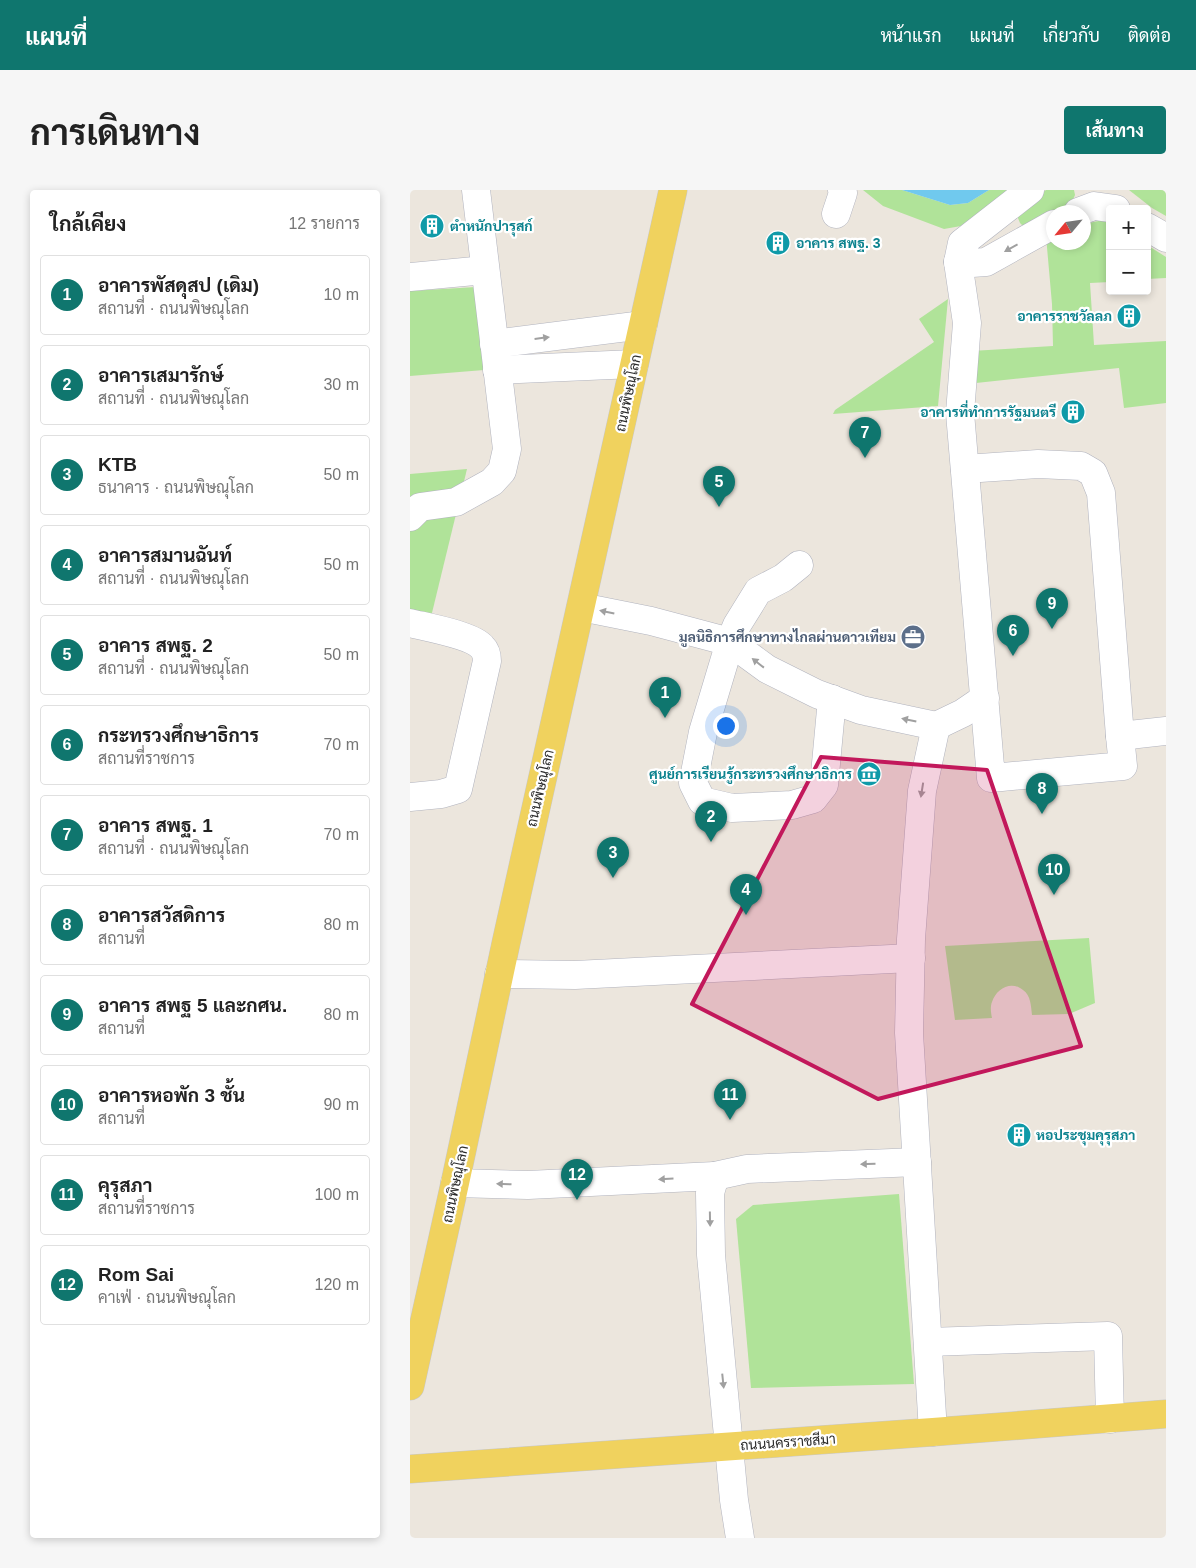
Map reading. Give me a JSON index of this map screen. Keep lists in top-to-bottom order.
{
  "streets": {
    "main road": ["ถนนพิษณุโลก", "ถนนนครราชสีมา"]
  },
  "places": {
    "building": [
      "ตำหนักปารุสก์",
      "อาคาร สพฐ. 3",
      "อาคารราชวัลลภ",
      "อาคารที่ทำการรัฐมนตรี",
      "หอประชุมคุรุสภา"
    ],
    "office": ["มูลนิธิการศึกษาทางไกลผ่านดาวเทียม"],
    "museum": ["ศูนย์การเรียนรู้กระทรวงศึกษาธิการ"]
  },
  "north": "bottom left",
  "page": {
    "header": "แผนที่",
    "nav": [
      "หน้าแรก",
      "แผนที่",
      "เกี่ยวกับ",
      "ติดต่อ"
    ],
    "buttons": "เส้นทาง",
    "title": "การเดินทาง",
    "heading": ["ใกล้เคียง", "12 รายการ"],
    "map_buttons": ["+", "−"],
    "list": [
      {
        "mark": "1",
        "name": "อาคารพัสดุสป (เดิม)",
        "note": "สถานที่ · ถนนพิษณุโลก",
        "value": "10 m"
      },
      {
        "mark": "2",
        "name": "อาคารเสมารักษ์",
        "note": "สถานที่ · ถนนพิษณุโลก",
        "value": "30 m"
      },
      {
        "mark": "3",
        "name": "KTB",
        "note": "ธนาคาร · ถนนพิษณุโลก",
        "value": "50 m"
      },
      {
        "mark": "4",
        "name": "อาคารสมานฉันท์",
        "note": "สถานที่ · ถนนพิษณุโลก",
        "value": "50 m"
      },
      {
        "mark": "5",
        "name": "อาคาร สพฐ. 2",
        "note": "สถานที่ · ถนนพิษณุโลก",
        "value": "50 m"
      },
      {
        "mark": "6",
        "name": "กระทรวงศึกษาธิการ",
        "note": "สถานที่ราชการ",
        "value": "70 m"
      },
      {
        "mark": "7",
        "name": "อาคาร สพฐ. 1",
        "note": "สถานที่ · ถนนพิษณุโลก",
        "value": "70 m"
      },
      {
        "mark": "8",
        "name": "อาคารสวัสดิการ",
        "note": "สถานที่",
        "value": "80 m"
      },
      {
        "mark": "9",
        "name": "อาคาร สพฐ 5 และกศน.",
        "note": "สถานที่",
        "value": "80 m"
      },
      {
        "mark": "10",
        "name": "อาคารหอพัก 3 ชั้น",
        "note": "สถานที่",
        "value": "90 m"
      },
      {
        "mark": "11",
        "name": "คุรุสภา",
        "note": "สถานที่ราชการ",
        "value": "100 m"
      },
      {
        "mark": "12",
        "name": "Rom Sai",
        "note": "คาเฟ่ · ถนนพิษณุโลก",
        "value": "120 m"
      }
    ],
    "pins": [
      "7",
      "5",
      "9",
      "6",
      "1",
      "8",
      "2",
      "3",
      "10",
      "4",
      "11",
      "12"
    ]
  }
}
